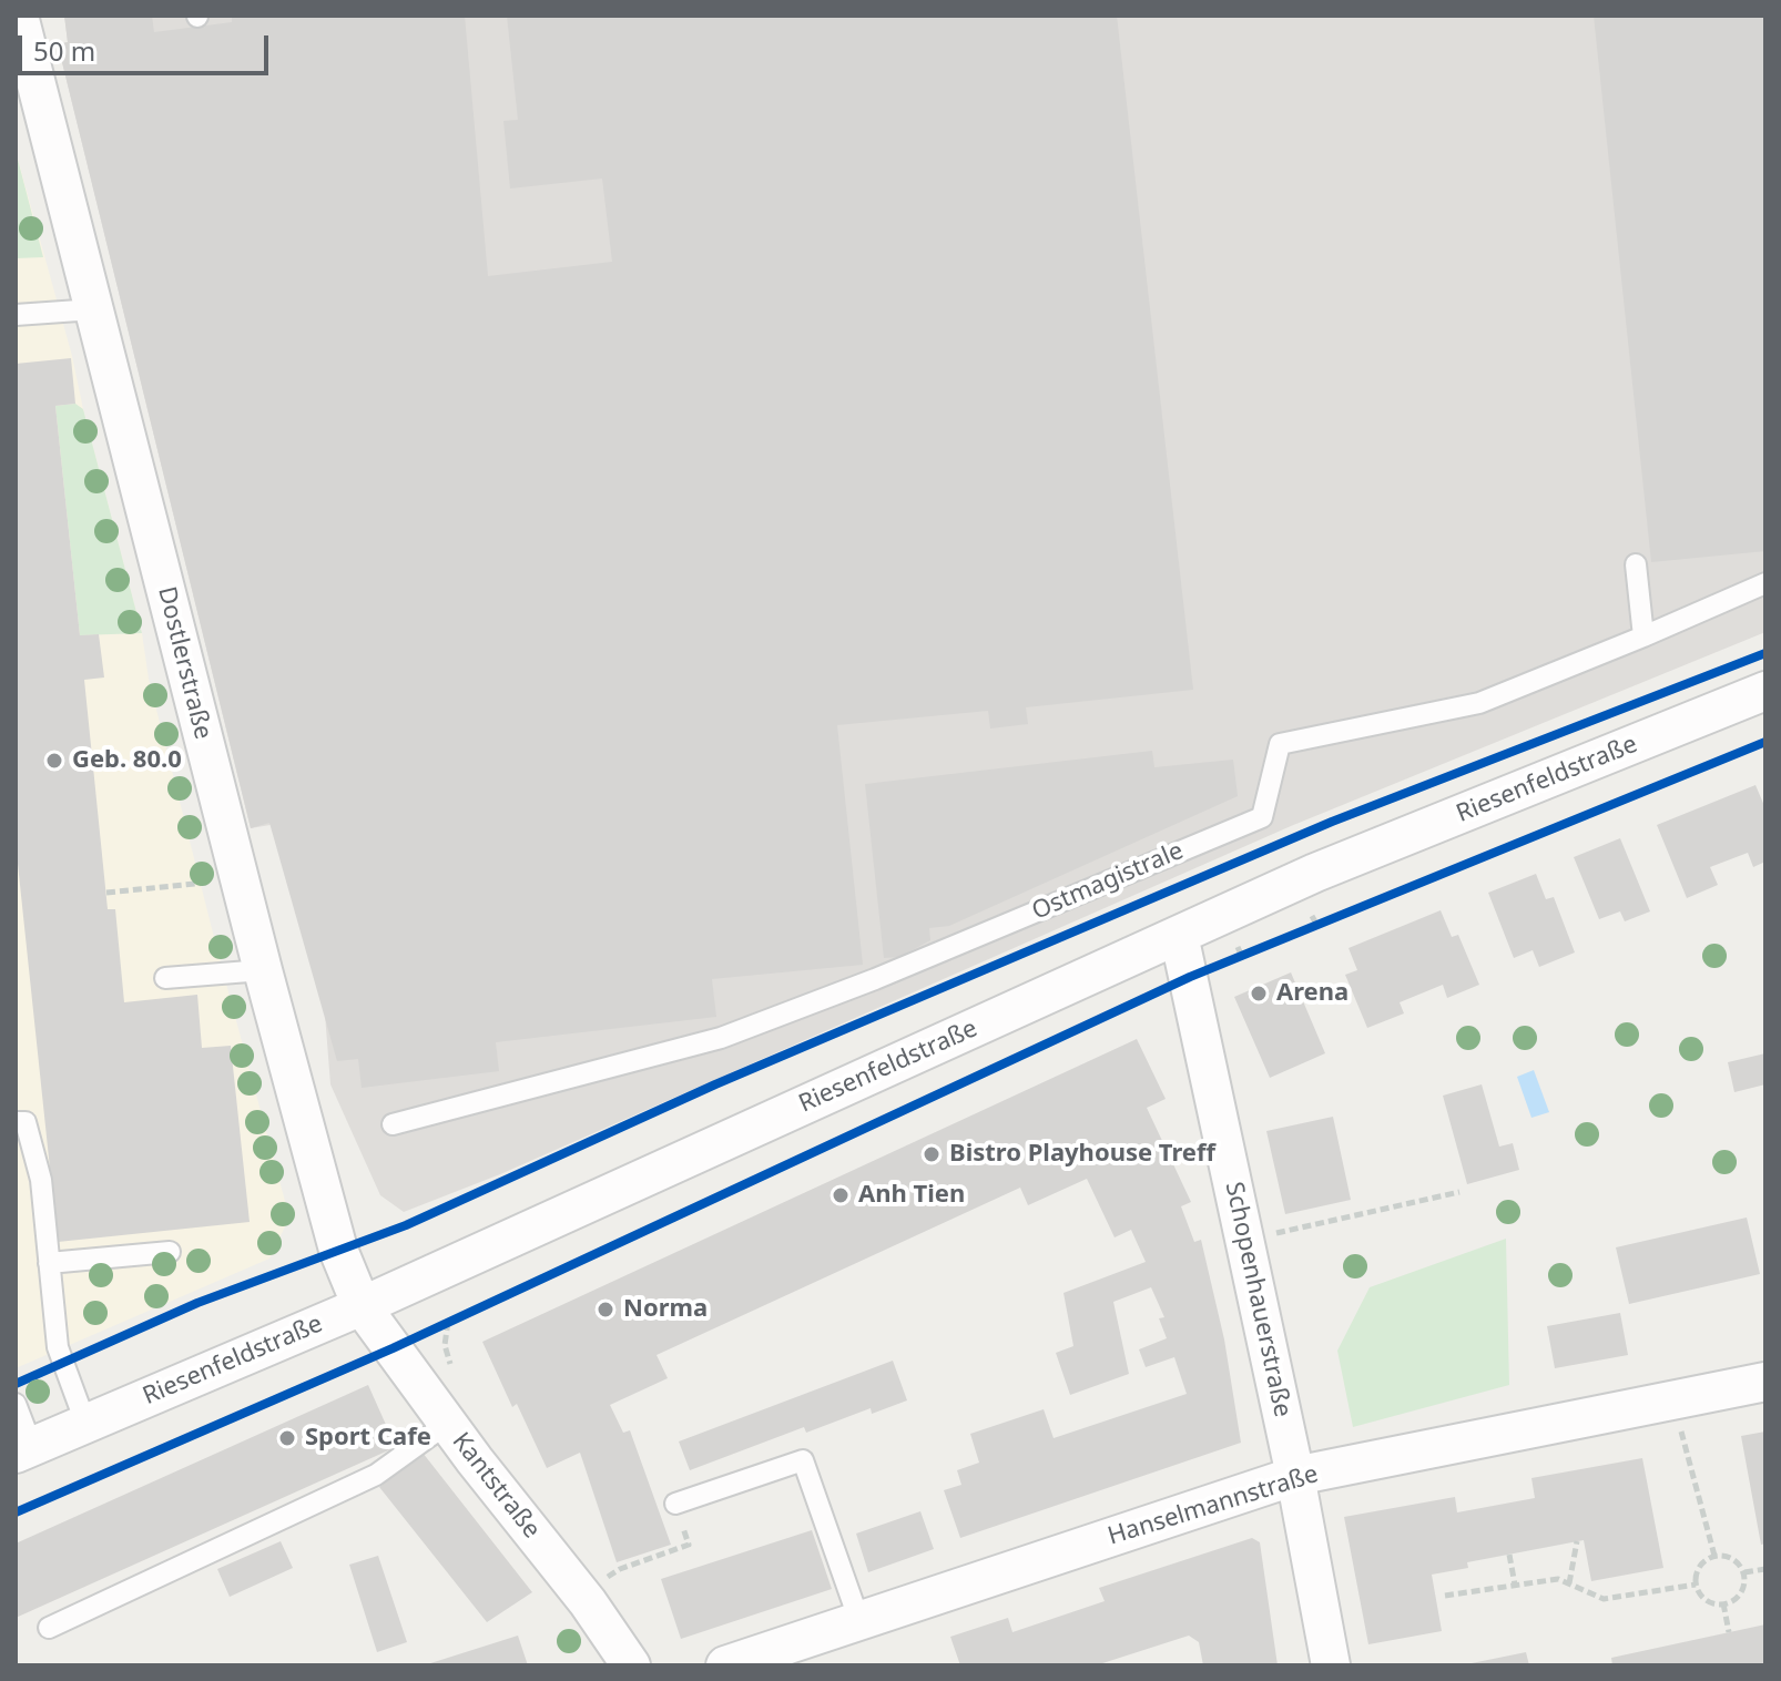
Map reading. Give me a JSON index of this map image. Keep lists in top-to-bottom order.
{
  "streets": {
    "street": [
      "Dostlerstraße",
      "Riesenfeldstraße",
      "Schopenhauerstraße",
      "Kantstraße",
      "Hanselmannstraße"
    ],
    "lane": ["Ostmagistrale"]
  },
  "crossings": [
    ["Dostlerstraße", "Riesenfeldstraße"],
    ["Dostlerstraße", "Kantstraße"],
    ["Riesenfeldstraße", "Schopenhauerstraße"],
    ["Riesenfeldstraße", "Kantstraße"],
    ["Schopenhauerstraße", "Hanselmannstraße"]
  ],
  "places": [
    "Geb. 80.0",
    "Arena",
    "Bistro Playhouse Treff",
    "Anh Tien",
    "Norma",
    "Sport Cafe"
  ],
  "scale_bar": "50 m"
}
